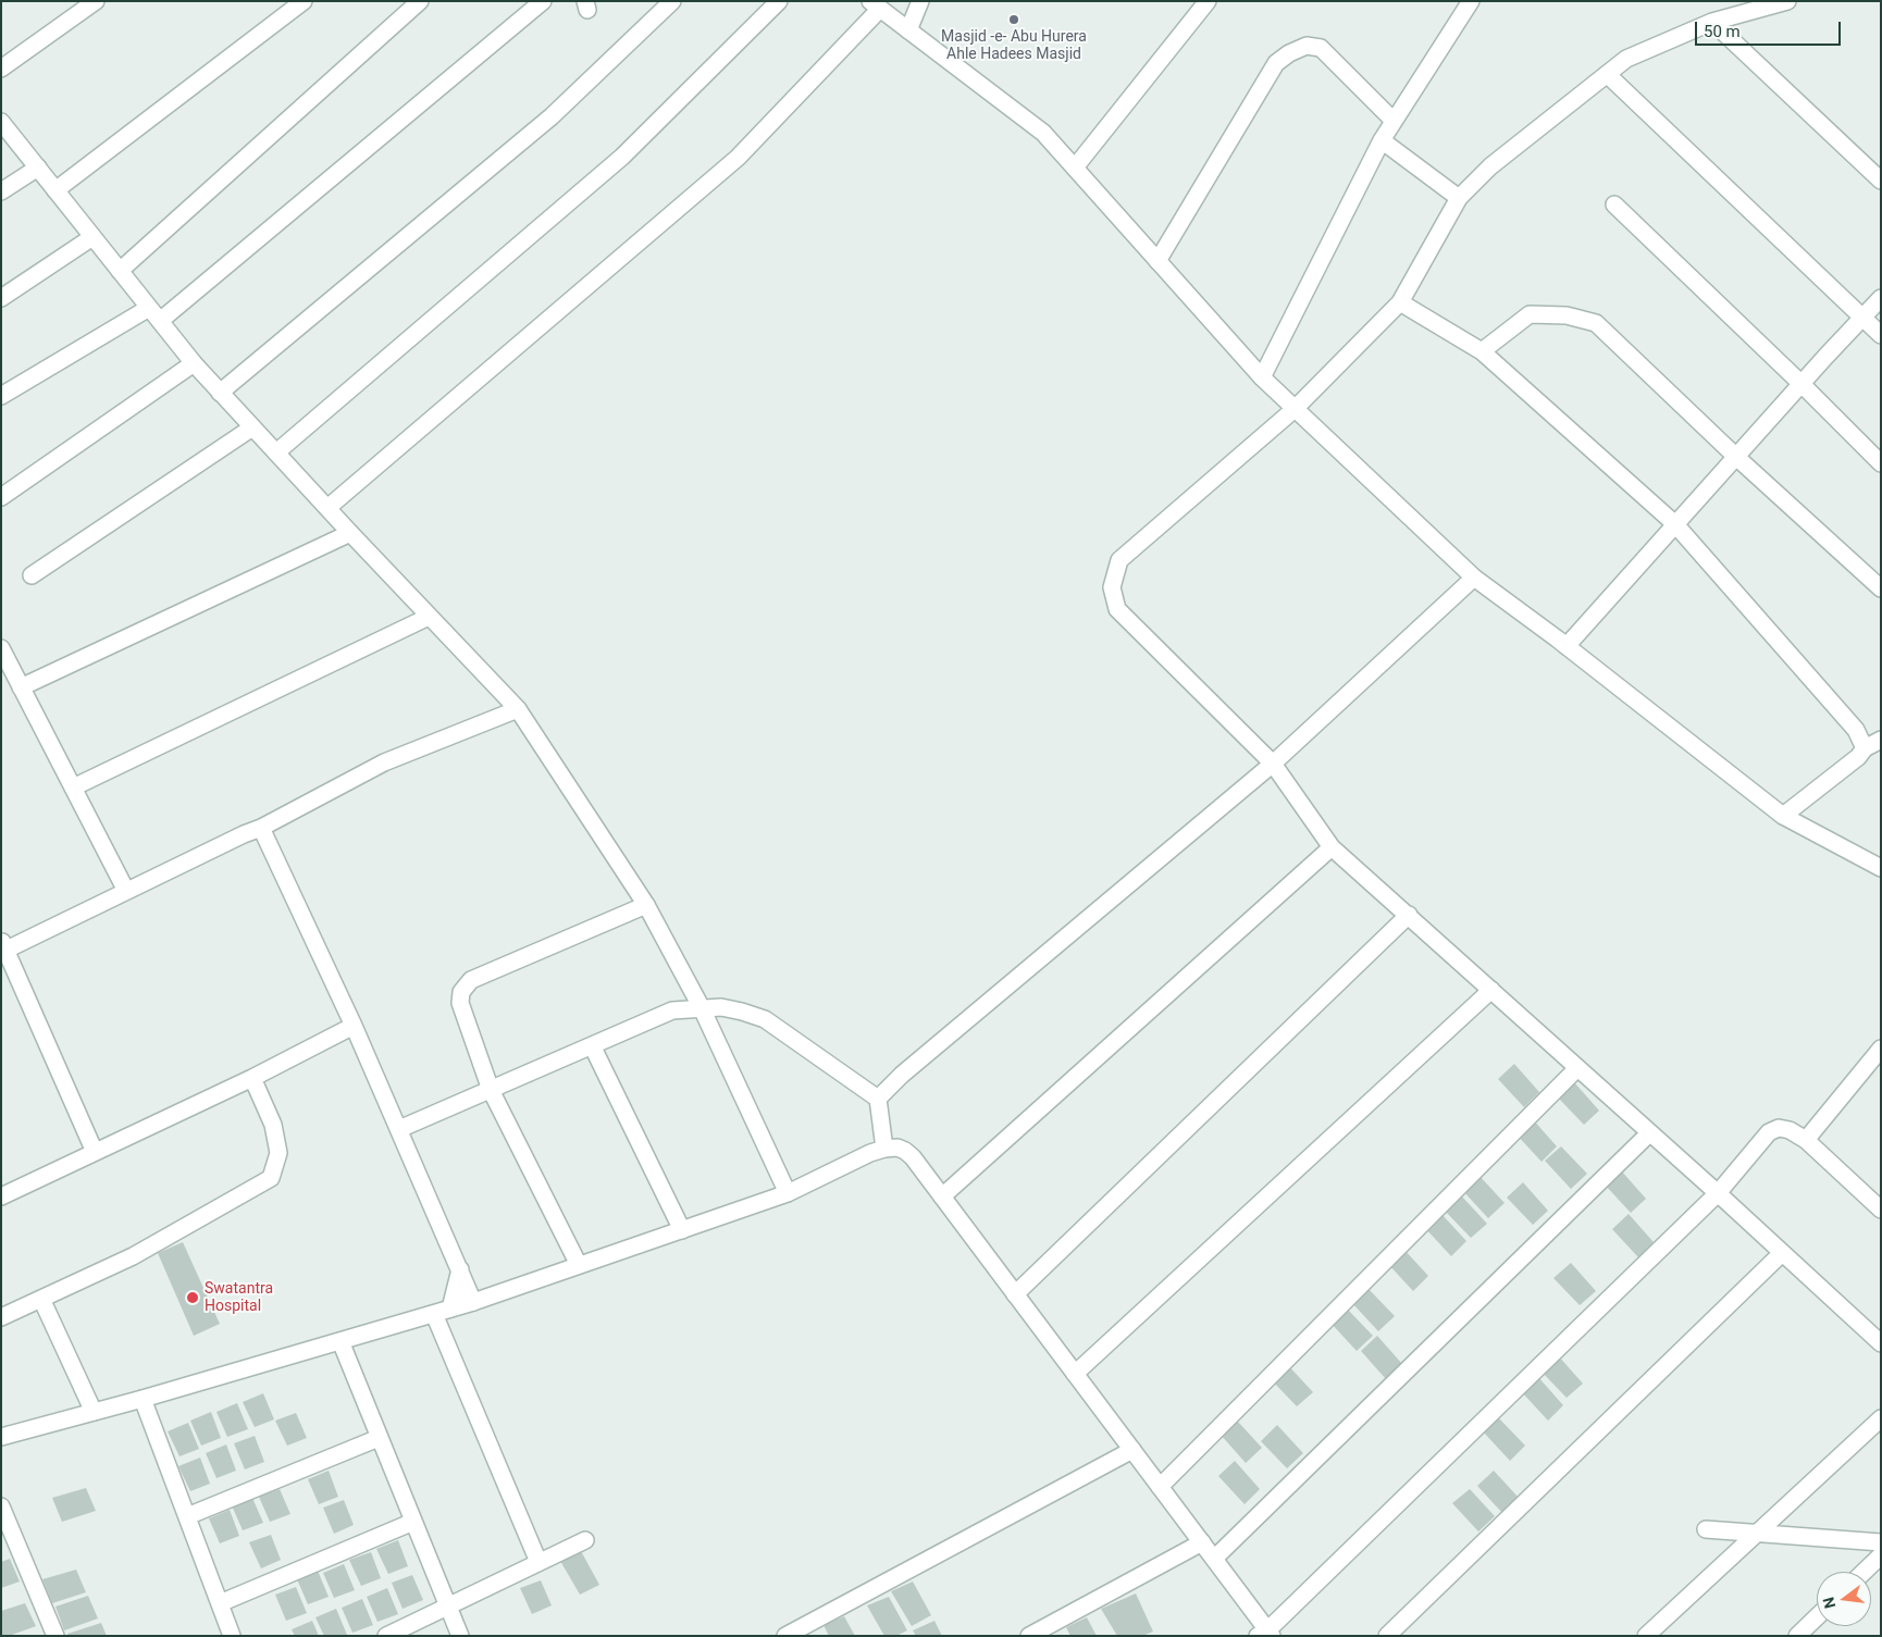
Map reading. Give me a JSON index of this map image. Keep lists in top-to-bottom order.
{
  "places": ["Masjid -e- Abu Hurera Ahle Hadees Masjid", "Swatantra Hospital"],
  "scale_bar": "50 m",
  "north": "left"
}
